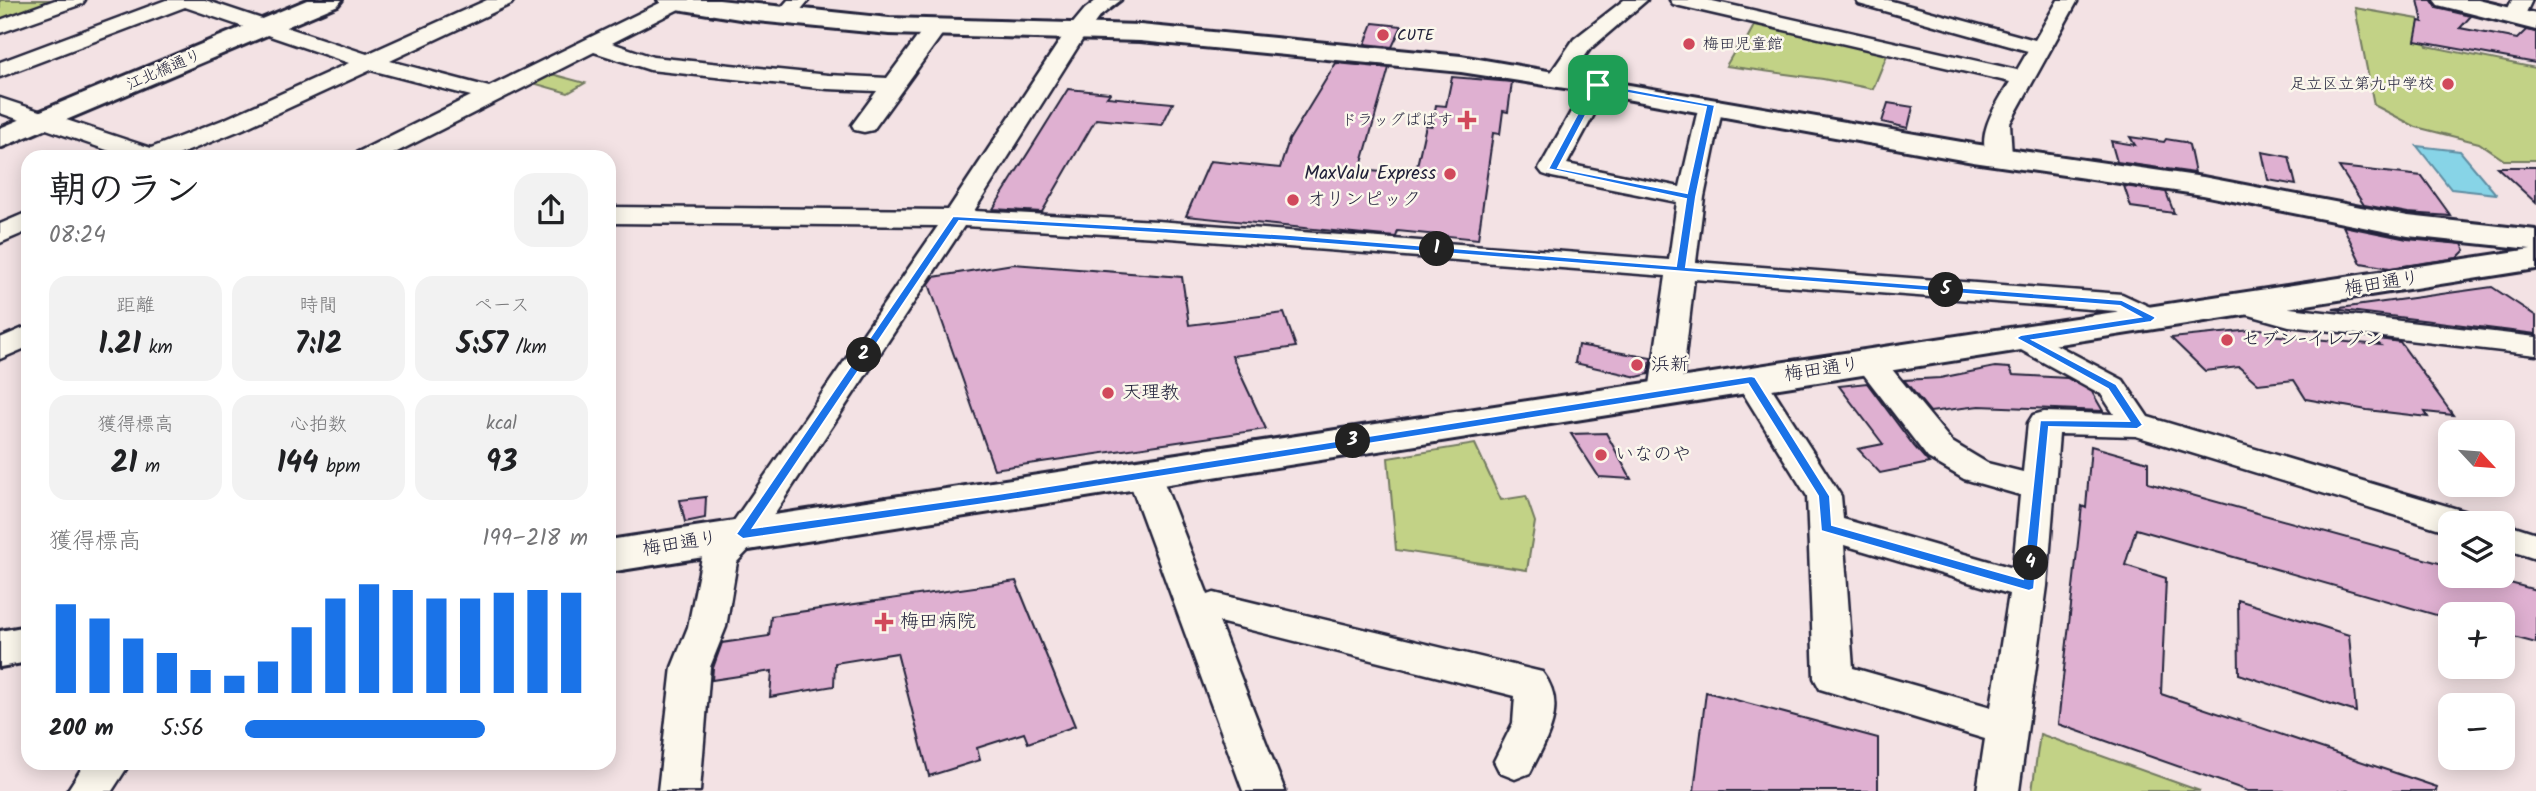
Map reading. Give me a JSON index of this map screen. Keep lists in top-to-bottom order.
{
  "streets": {
    "street": ["江北橋通り", "梅田通り"]
  },
  "places": {
    "other": [
      "CUTE",
      "梅田児童館",
      "足立区立第九中学校",
      "MaxValu Express",
      "オリンピック",
      "セブン-イレブン",
      "浜新",
      "天理教",
      "いなのや"
    ],
    "health": ["ドラッグぱぱす", "梅田病院"]
  },
  "north": "bottom right",
  "page": {
    "heading": ["朝のラン", "08:24"],
    "pins": [
      "1",
      "5",
      "2",
      "3",
      "4"
    ],
    "stats": [
      ["距離", "1.21 km"],
      ["時間", "7:12"],
      ["ペース", "5:57 /km"],
      ["獲得標高", "21 m"],
      ["心拍数", "144 bpm"],
      ["kcal", "93"]
    ],
    "map_buttons": ["+", "−"],
    "chart": ["獲得標高", "199–218 m"],
    "list": [
      {
        "name": "200 m",
        "note": "5:56"
      }
    ]
  }
}
